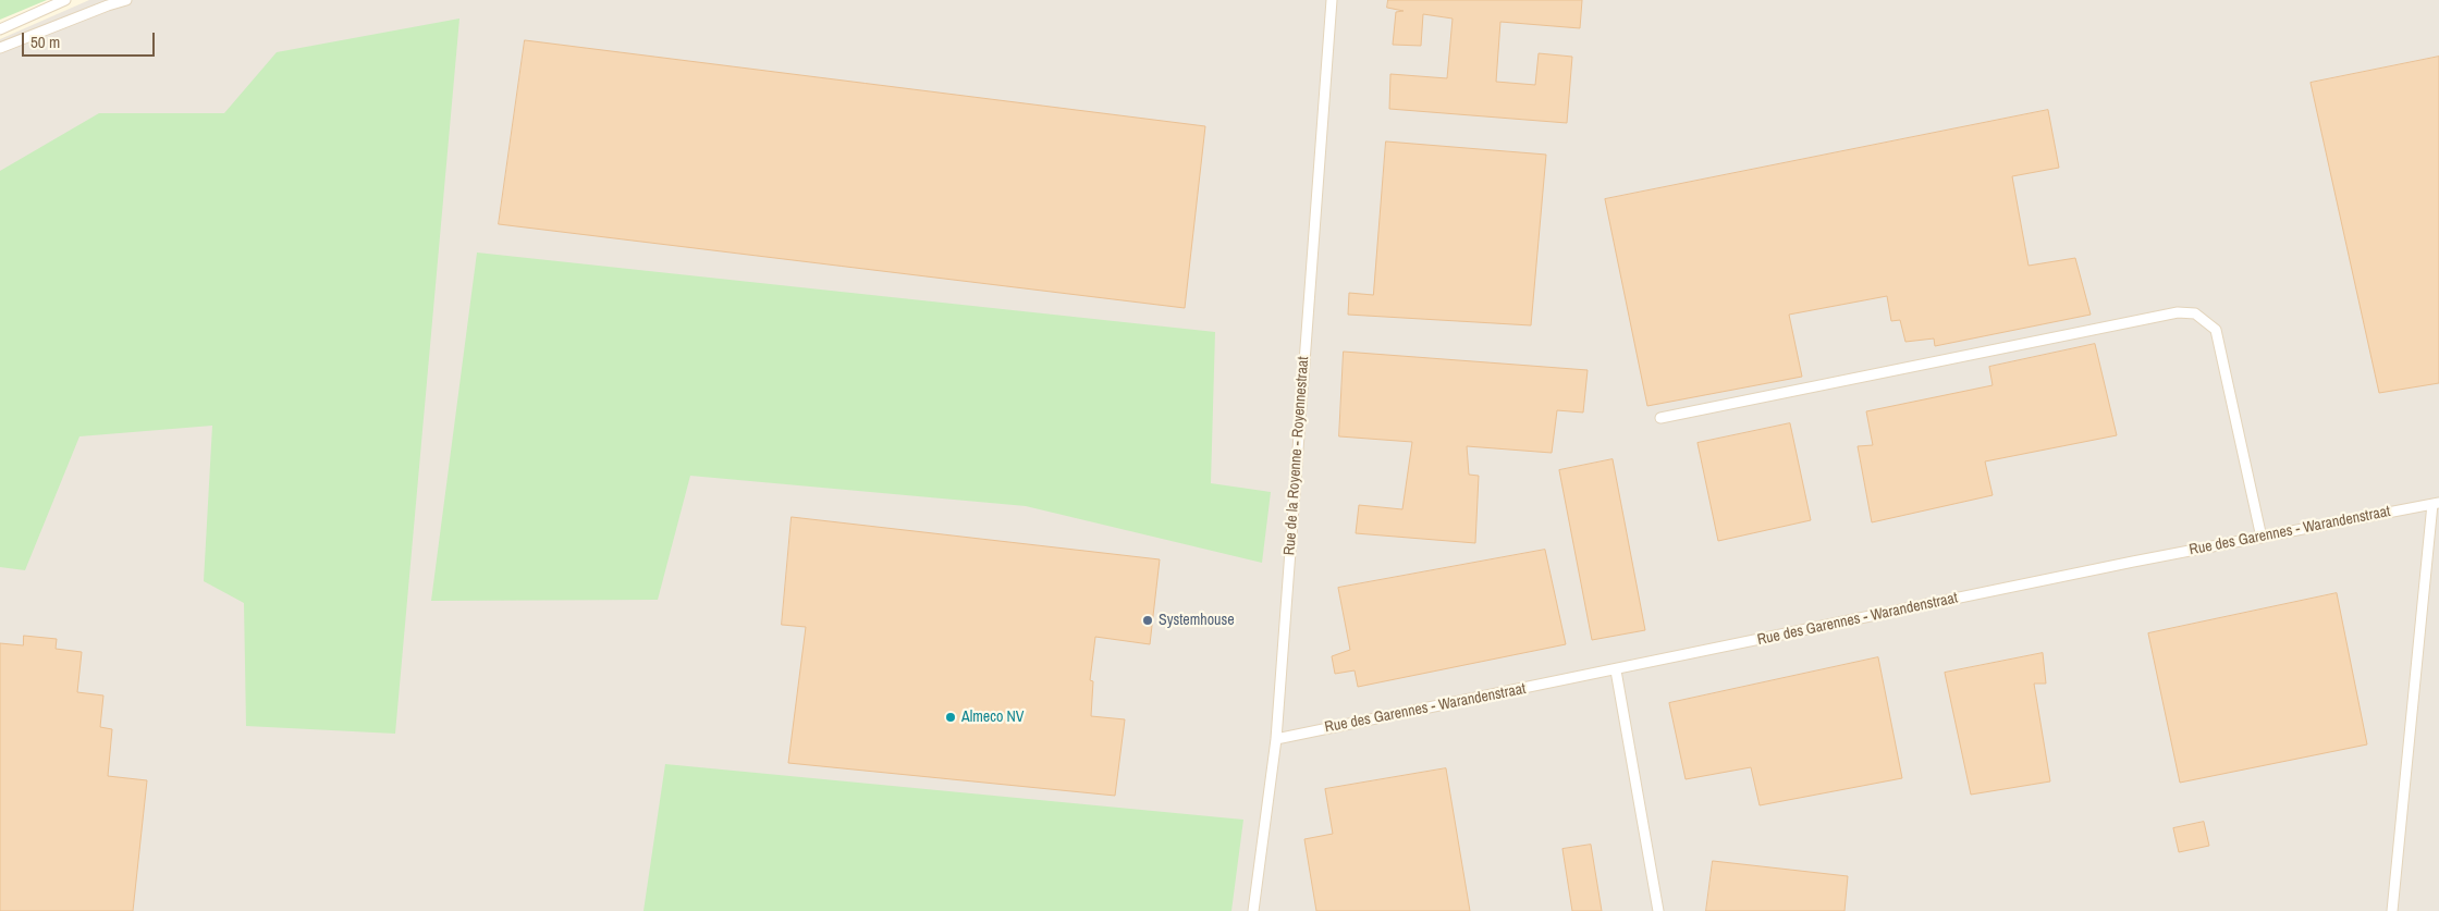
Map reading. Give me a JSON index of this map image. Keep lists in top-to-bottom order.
{
  "streets": {
    "lane": ["Rue de la Royenne - Royennestraat", "Rue des Garennes - Warandenstraat"]
  },
  "crossings": [
    ["Rue de la Royenne - Royennestraat", "Rue des Garennes - Warandenstraat"]
  ],
  "places": ["Systemhouse", "Almeco NV"],
  "scale_bar": "50 m"
}
